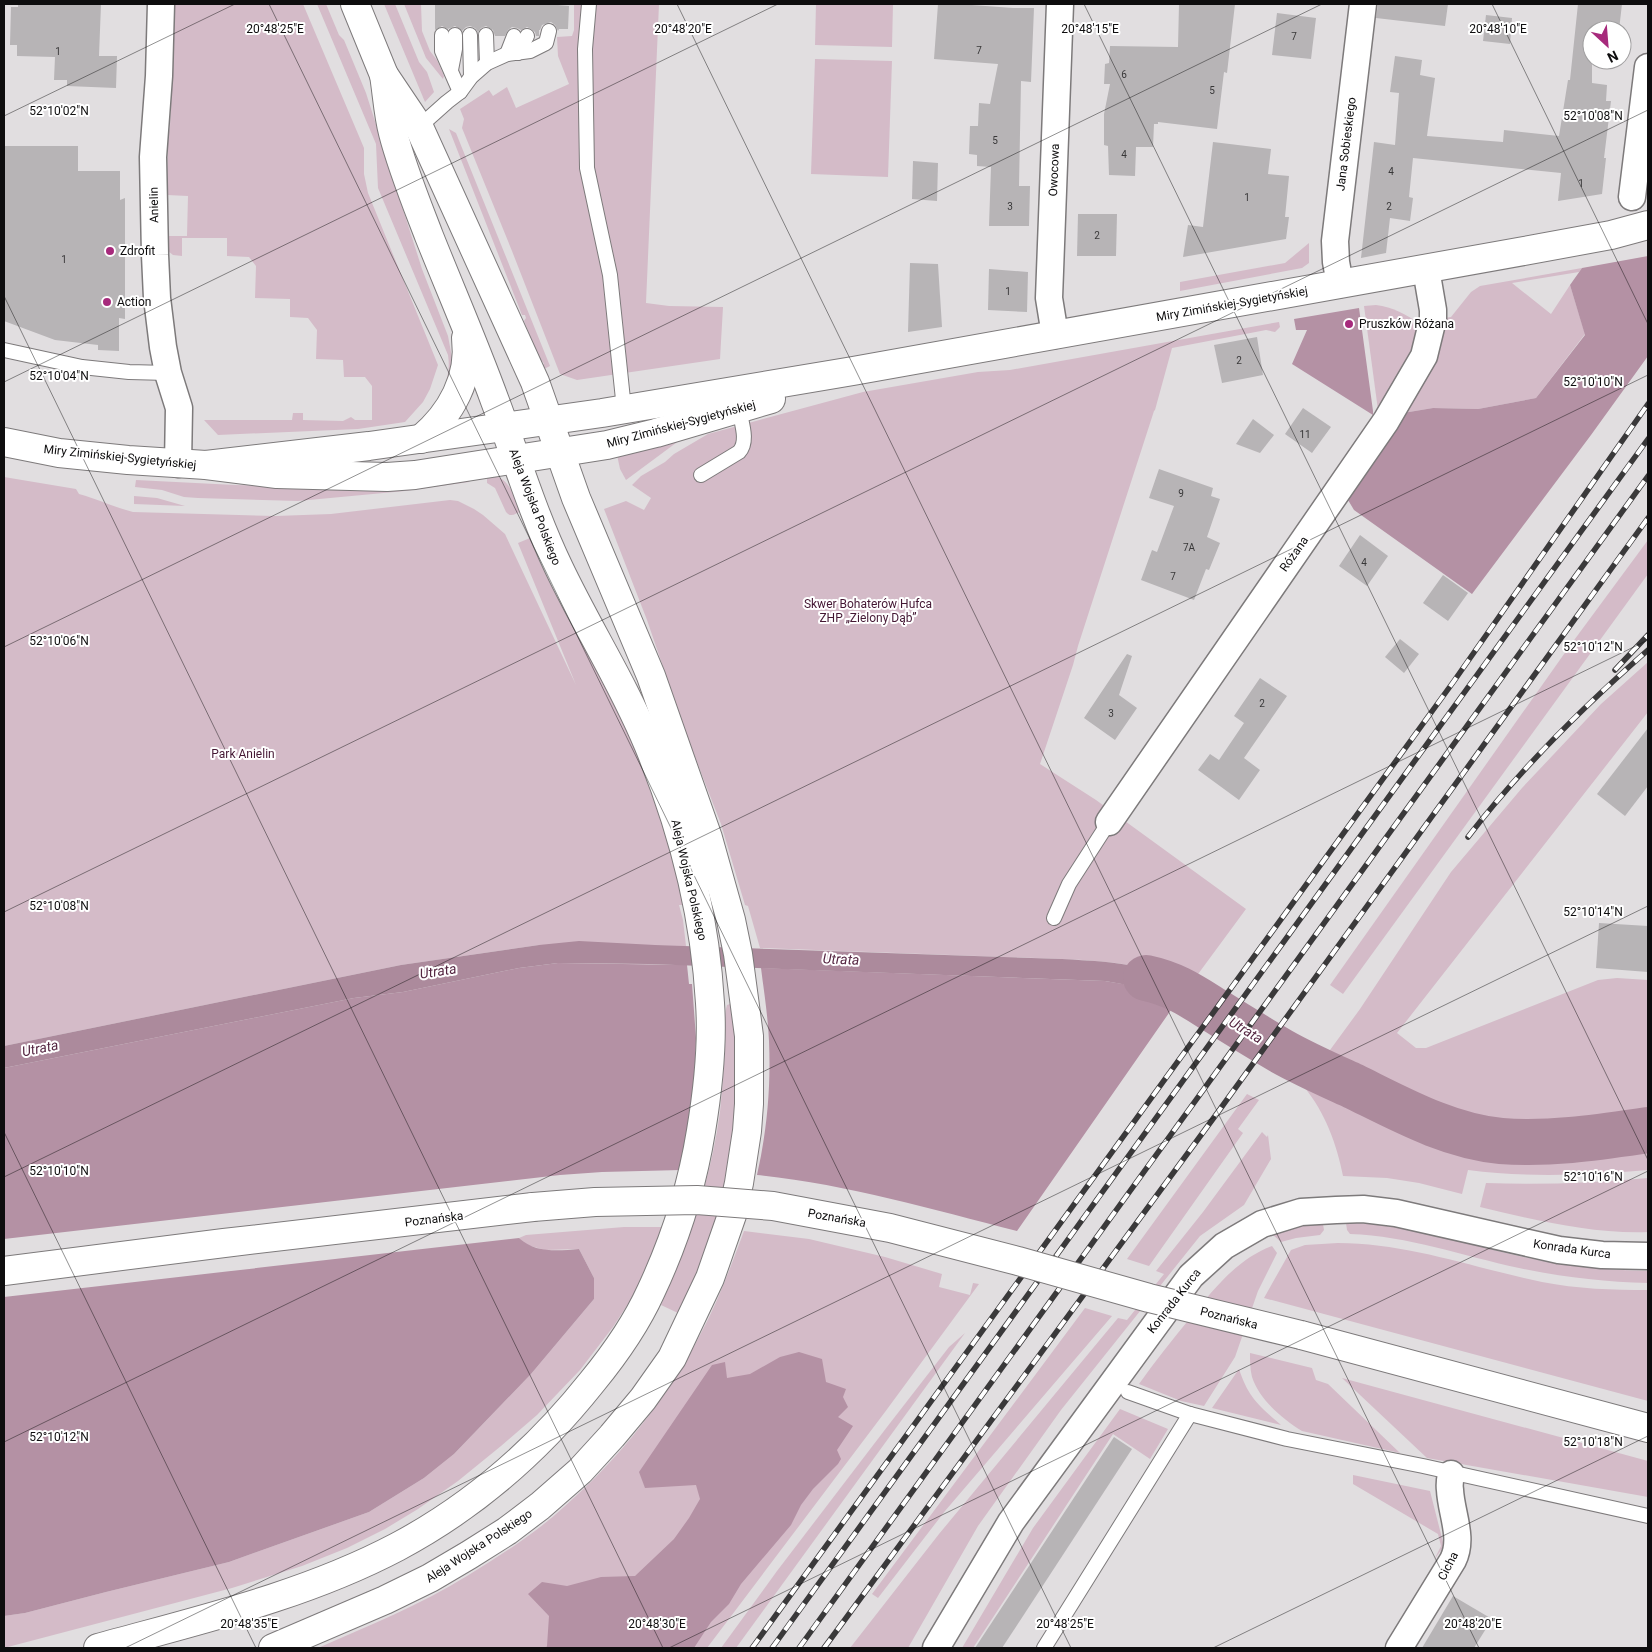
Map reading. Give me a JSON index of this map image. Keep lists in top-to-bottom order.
{
  "streets": {
    "main road": ["Miry Zimińskiej-Sygietyńskiej", "Aleja Wojska Polskiego", "Poznańska"],
    "street": [
      "Jana Sobieskiego",
      "Owocowa",
      "Anielin",
      "Różana",
      "Konrada Kurca",
      "Cicha"
    ]
  },
  "crossings": [
    ["Jana Sobieskiego", "Miry Zimińskiej-Sygietyńskiej"],
    ["Owocowa", "Miry Zimińskiej-Sygietyńskiej"],
    ["Anielin", "Miry Zimińskiej-Sygietyńskiej"],
    ["Miry Zimińskiej-Sygietyńskiej", "Aleja Wojska Polskiego"],
    ["Miry Zimińskiej-Sygietyńskiej", "Różana"]
  ],
  "water": ["Utrata"],
  "parks": ["Skwer Bohaterów Hufca ZHP „Zielony Dąb”", "Park Anielin"],
  "places": ["Zdrofit", "Action", "Pruszków Różana"],
  "house_numbers": [
    "7",
    "7",
    "1",
    "6",
    "5",
    "5",
    "4",
    "4",
    "1",
    "1",
    "3",
    "2",
    "2",
    "1",
    "1",
    "2",
    "11",
    "9",
    "7A",
    "4",
    "7",
    "2",
    "3"
  ],
  "north": "bottom right",
  "coordinates": [
    "20°48'25\"E",
    "20°48'20\"E",
    "20°48'15\"E",
    "20°48'10\"E",
    "52°10'02\"N",
    "52°10'08\"N",
    "52°10'04\"N",
    "52°10'10\"N",
    "52°10'06\"N",
    "52°10'12\"N",
    "52°10'14\"N",
    "52°10'16\"N",
    "52°10'18\"N",
    "20°48'35\"E",
    "20°48'30\"E"
  ]
}
